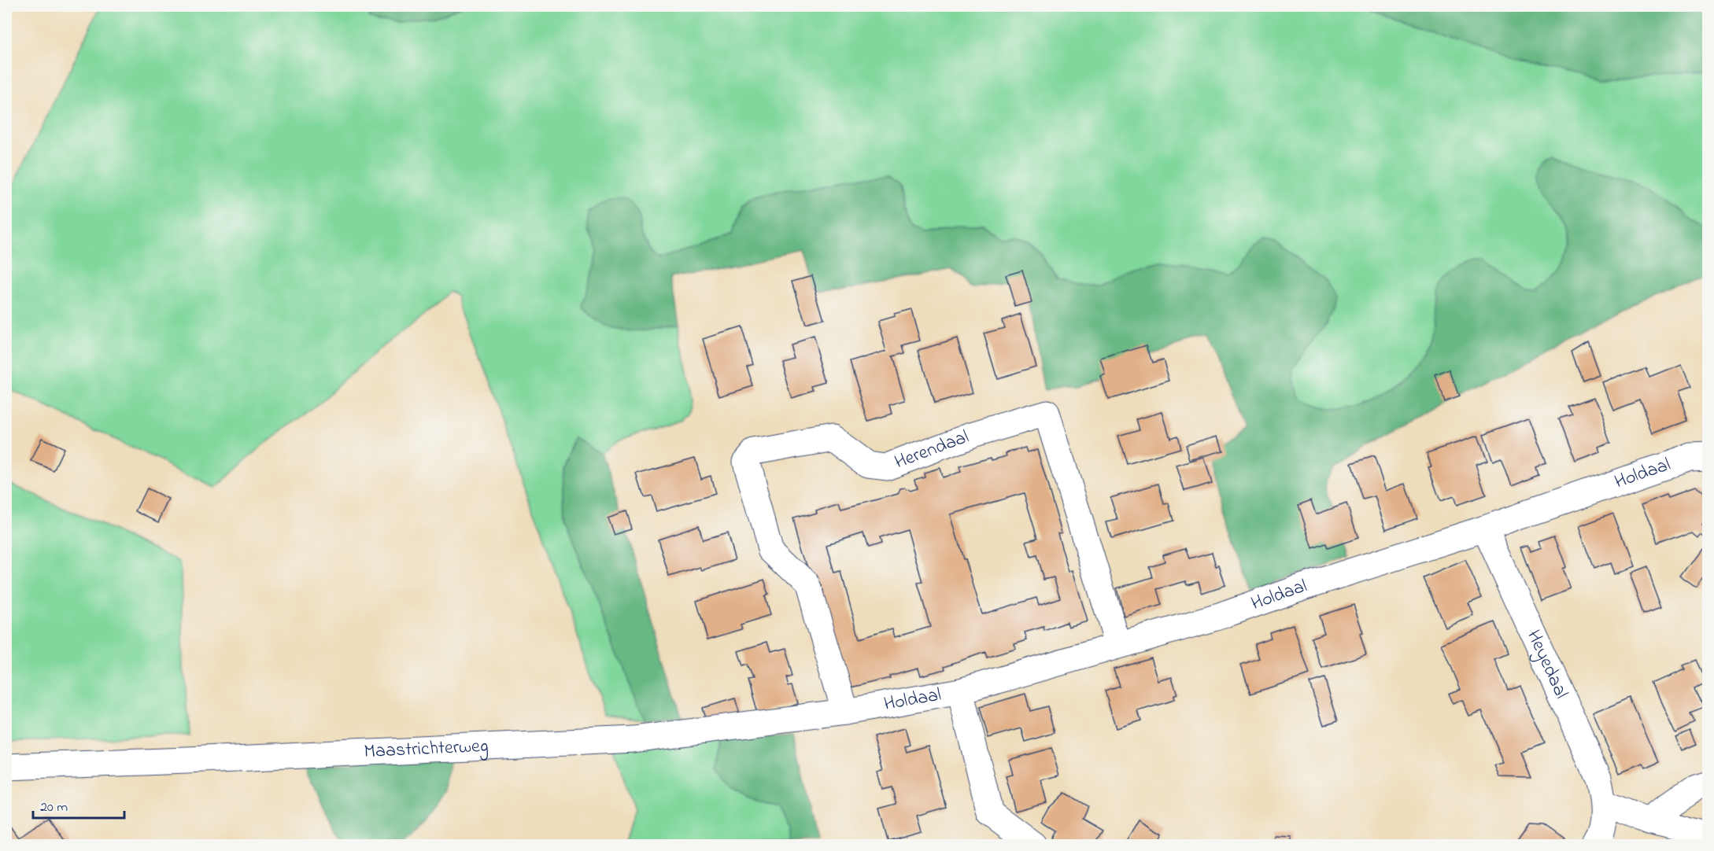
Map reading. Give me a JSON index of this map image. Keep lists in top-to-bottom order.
{
  "streets": {
    "street": [
      "Herendaal",
      "Holdaal",
      "Heyedaal",
      "Maastrichterweg"
    ]
  },
  "crossings": [
    ["Herendaal", "Holdaal"],
    ["Herendaal", "Maastrichterweg"],
    ["Holdaal", "Heyedaal"],
    ["Holdaal", "Maastrichterweg"]
  ],
  "scale_bar": "20 m"
}
